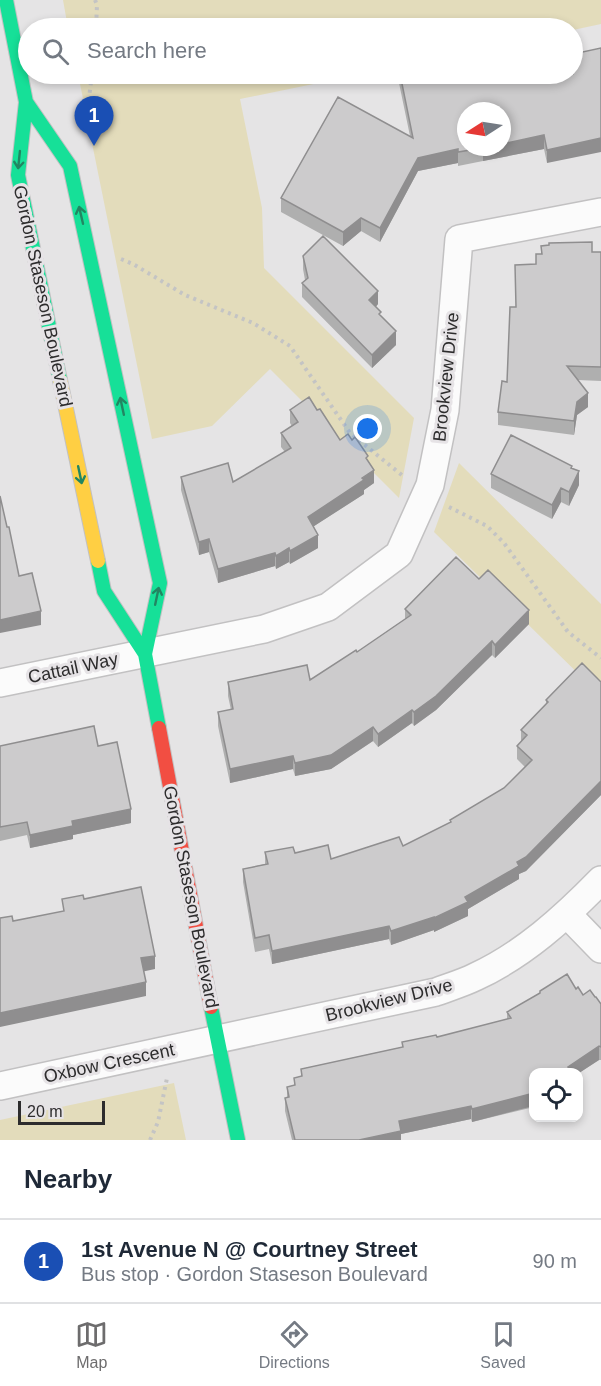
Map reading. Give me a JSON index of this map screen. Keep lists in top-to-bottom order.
{
  "streets": {
    "street": [
      "Gordon Staseson Boulevard",
      "Brookview Drive",
      "Cattail Way",
      "Oxbow Crescent"
    ]
  },
  "crossings": [
    ["Gordon Staseson Boulevard", "Brookview Drive"],
    ["Gordon Staseson Boulevard", "Cattail Way"],
    ["Gordon Staseson Boulevard", "Oxbow Crescent"],
    ["Brookview Drive", "Cattail Way"],
    ["Brookview Drive", "Oxbow Crescent"]
  ],
  "scale_bar": "20 m",
  "north": "left",
  "page": {
    "search": "Search here",
    "pins": "1",
    "scale": "20 m",
    "heading": "Nearby",
    "list": [
      {
        "mark": "1",
        "name": "1st Avenue N @ Courtney Street",
        "note": "Bus stop · Gordon Staseson Boulevard",
        "value": "90 m"
      }
    ],
    "nav": ["Map", "Directions", "Saved"]
  }
}
